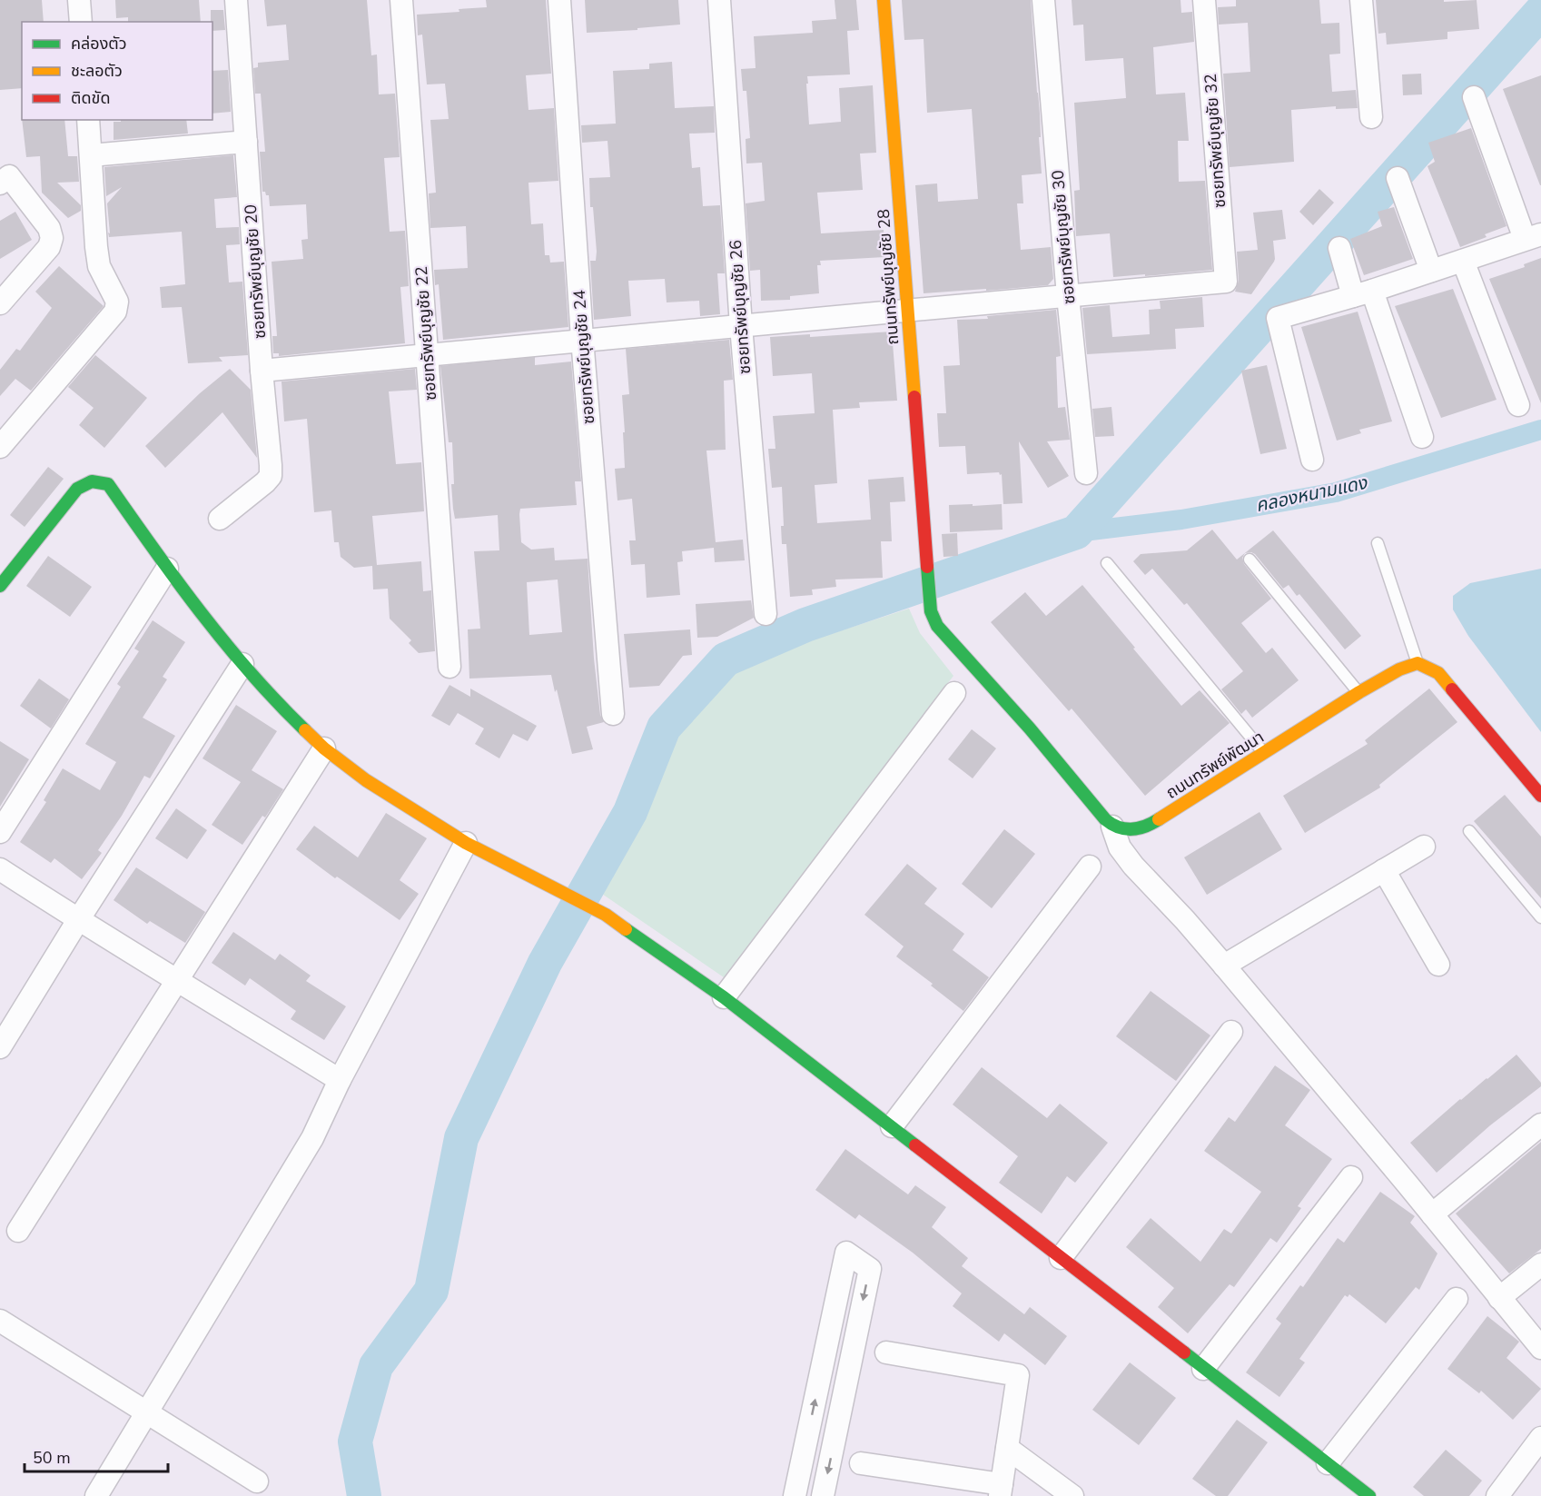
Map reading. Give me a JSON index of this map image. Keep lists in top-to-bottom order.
{
  "streets": {
    "street": [
      "ซอยทรัพย์บุญชัย 32",
      "ซอยทรัพย์บุญชัย 30",
      "ซอยทรัพย์บุญชัย 20",
      "ถนนทรัพย์บุญชัย 28",
      "ซอยทรัพย์บุญชัย 26",
      "ซอยทรัพย์บุญชัย 22",
      "ซอยทรัพย์บุญชัย 24",
      "ถนนทรัพย์พัฒนา"
    ]
  },
  "crossings": [
    ["ซอยทรัพย์บุญชัย 32", "ซอยทรัพย์บุญชัย 30"],
    ["ถนนทรัพย์บุญชัย 28", "ถนนทรัพย์พัฒนา"]
  ],
  "water": ["คลองหนามแดง"],
  "legend": ["คล่องตัว", "ชะลอตัว", "ติดขัด"],
  "scale_bar": "50 m"
}
